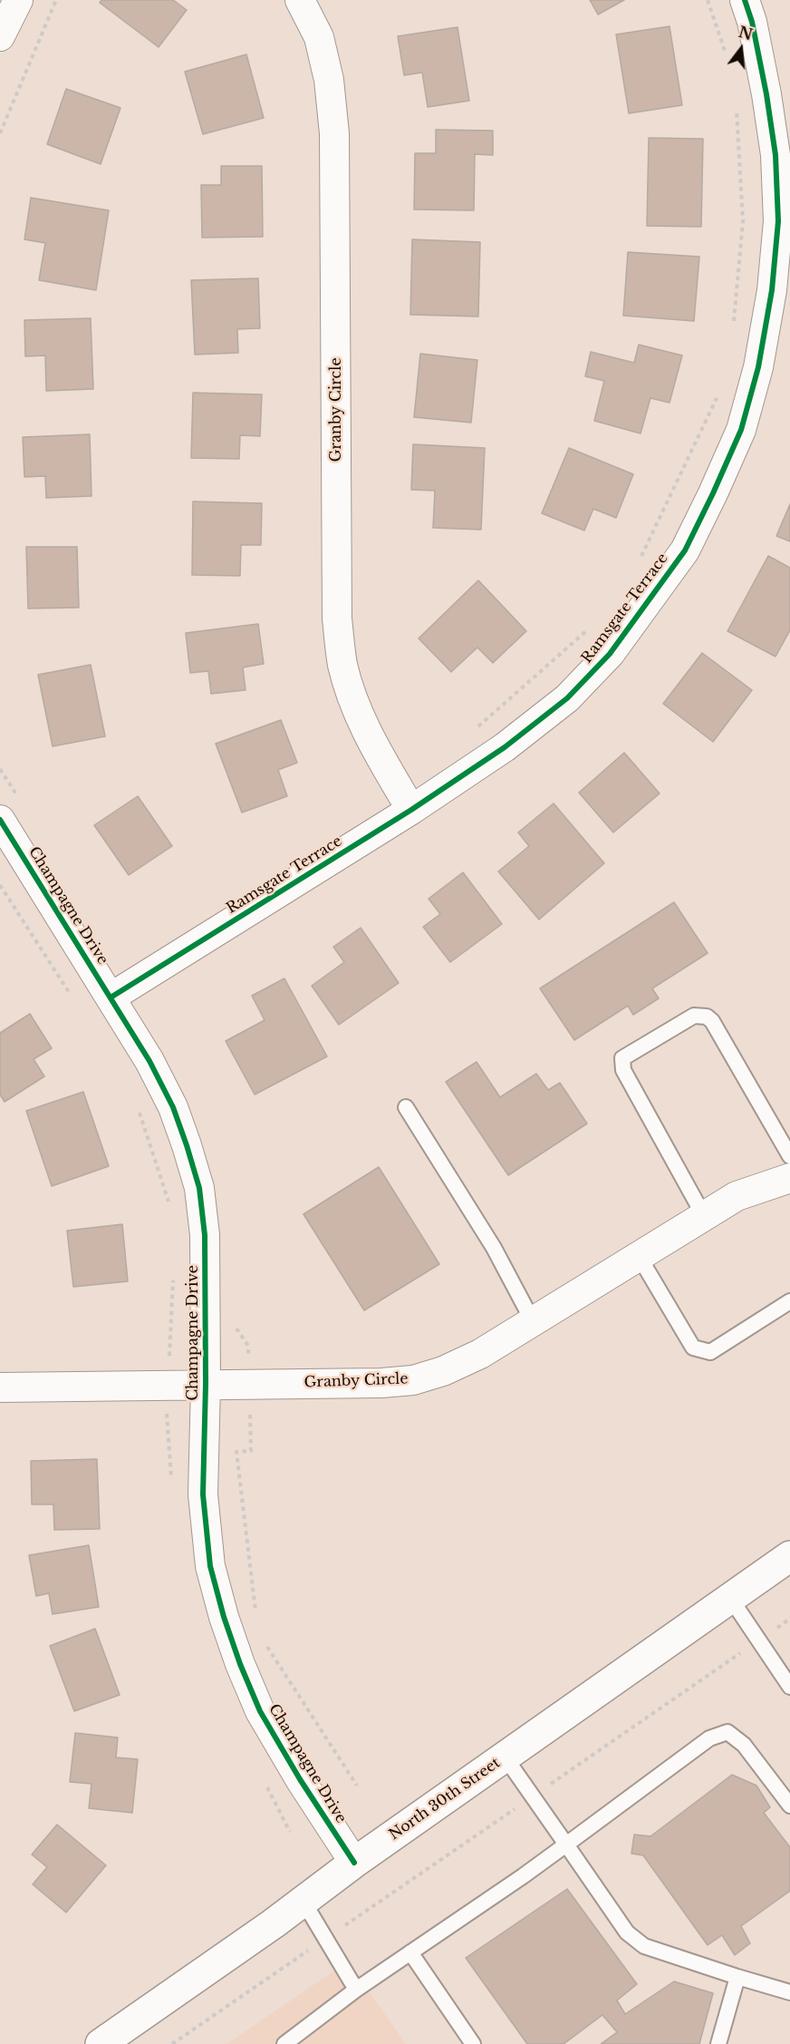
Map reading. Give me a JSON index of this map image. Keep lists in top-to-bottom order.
{
  "streets": {
    "main road": ["North 30th Street"],
    "street": ["Granby Circle", "Ramsgate Terrace", "Champagne Drive"]
  },
  "crossings": [
    ["Granby Circle", "Ramsgate Terrace"],
    ["Granby Circle", "Champagne Drive"],
    ["Ramsgate Terrace", "Champagne Drive"],
    ["Champagne Drive", "North 30th Street"]
  ],
  "north": "top"
}
